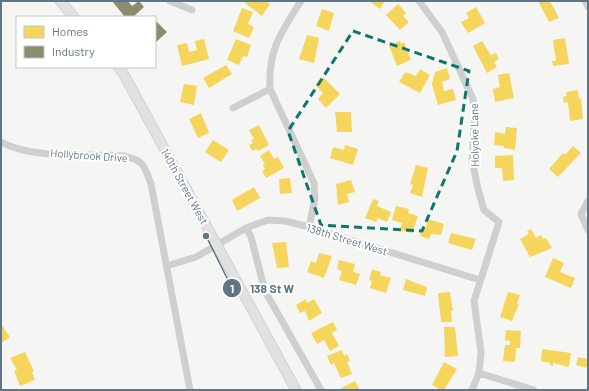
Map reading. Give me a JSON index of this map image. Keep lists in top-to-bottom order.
{
  "streets": {
    "street": [
      "Holyoke Lane",
      "Hollybrook Drive",
      "140th Street West",
      "138th Street West"
    ]
  },
  "crossings": [
    ["Holyoke Lane", "138th Street West"],
    ["Hollybrook Drive", "138th Street West"],
    ["140th Street West", "138th Street West"]
  ],
  "places": ["138 St W"],
  "legend": ["Homes", "Industry"]
}
